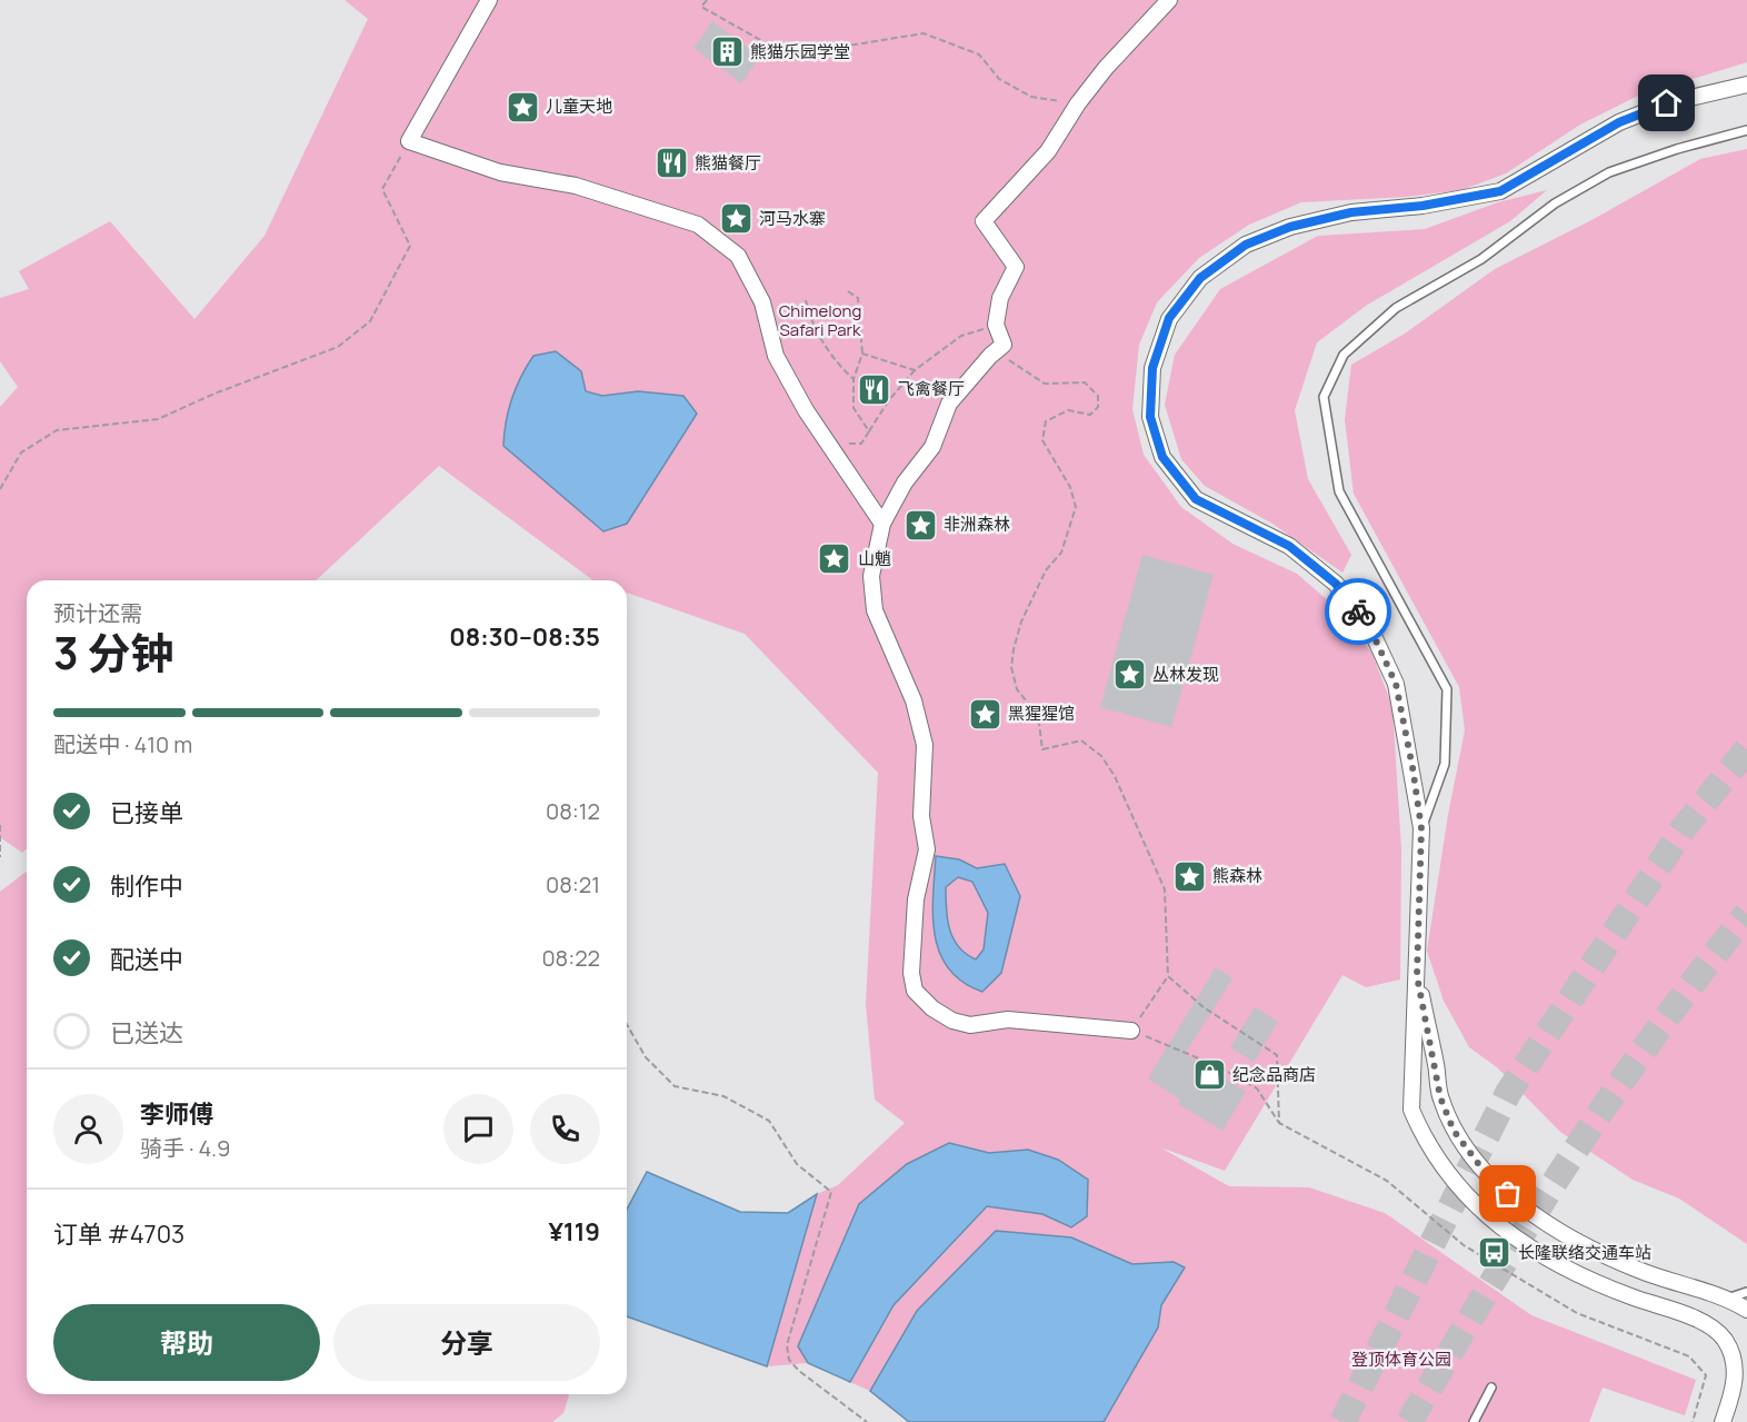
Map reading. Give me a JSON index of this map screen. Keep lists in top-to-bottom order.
{
  "parks": ["Chimelong Safari Park", "登顶体育公园"],
  "places": {
    "building": ["熊猫乐园学堂"],
    "place": [
      "儿童天地",
      "河马水寨",
      "非洲森林",
      "山魈",
      "丛林发现",
      "黑猩猩馆",
      "熊森林"
    ],
    "restaurant": ["熊猫餐厅", "飞禽餐厅"],
    "shop": ["纪念品商店"],
    "bus stop": ["长隆联络交通车站"]
  },
  "page": {
    "heading": ["3 分钟", "预计还需", "08:30–08:35"],
    "panel": [
      "李师傅",
      "骑手 · 4.9",
      "订单 #4703",
      "¥119"
    ],
    "bar": "配送中 · 410 m",
    "list": [
      ["已接单", "08:12"],
      ["制作中", "08:21"],
      ["配送中", "08:22"],
      "已送达"
    ],
    "buttons": ["帮助", "分享"]
  }
}
